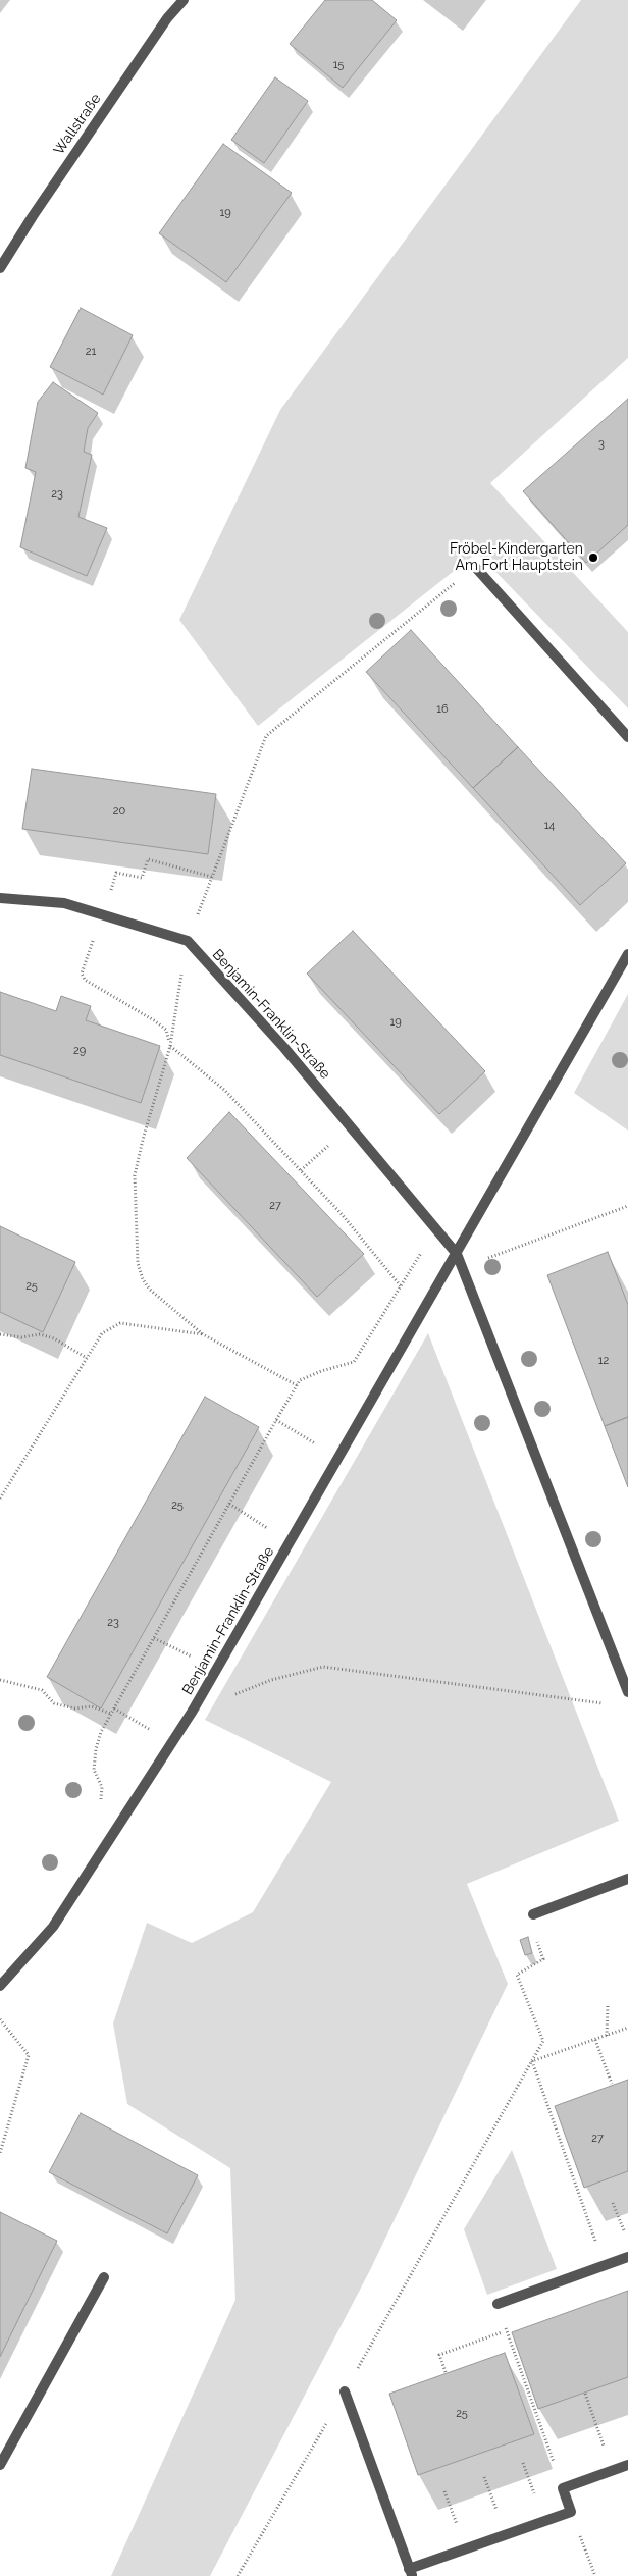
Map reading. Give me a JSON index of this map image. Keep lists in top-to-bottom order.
{
  "streets": {
    "street": ["Wallstraße", "Benjamin-Franklin-Straße"]
  },
  "places": ["Fröbel-Kindergarten Am Fort Hauptstein"],
  "house_numbers": [
    "15",
    "19",
    "21",
    "3",
    "23",
    "16",
    "20",
    "14",
    "19",
    "29",
    "27",
    "25",
    "12",
    "25",
    "23",
    "27",
    "25"
  ]
}
